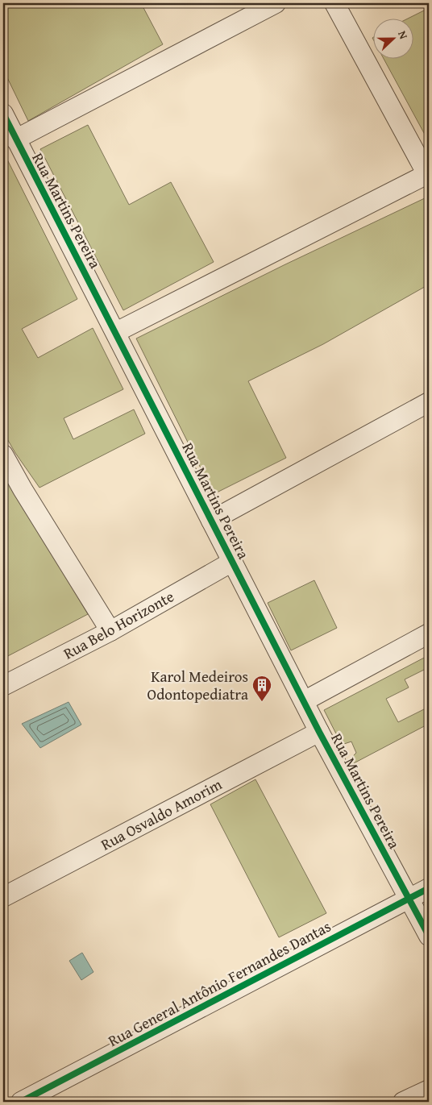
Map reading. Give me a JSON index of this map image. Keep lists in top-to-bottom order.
{
  "streets": {
    "street": [
      "Rua Martins Pereira",
      "Rua Belo Horizonte",
      "Rua Osvaldo Amorim",
      "Rua General Antônio Fernandes Dantas"
    ]
  },
  "crossings": [
    ["Rua Martins Pereira", "Rua Belo Horizonte"],
    ["Rua Martins Pereira", "Rua Osvaldo Amorim"],
    ["Rua Martins Pereira", "Rua General Antônio Fernandes Dantas"]
  ],
  "places": {
    "building": ["Karol Medeiros Odontopediatra"]
  },
  "north": "right"
}
